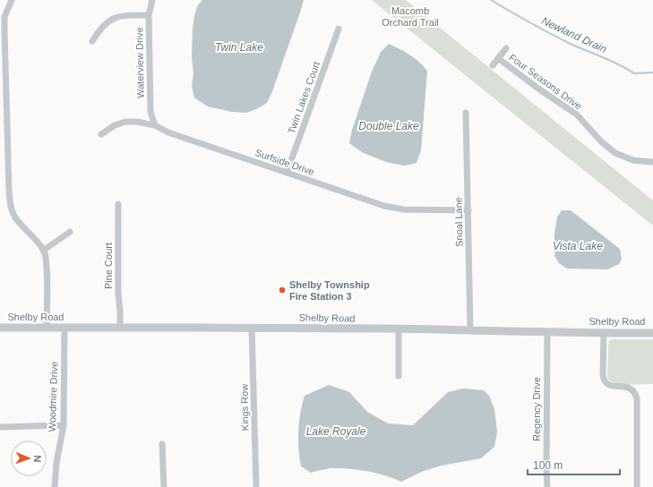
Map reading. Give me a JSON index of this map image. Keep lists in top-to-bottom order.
{
  "streets": {
    "street": [
      "Waterview Drive",
      "Four Seasons Drive",
      "Twin Lakes Court",
      "Surfside Drive",
      "Snoal Lane",
      "Pine Court",
      "Shelby Road",
      "Woodmire Drive",
      "Kings Row",
      "Regency Drive"
    ]
  },
  "crossings": [
    ["Waterview Drive", "Surfside Drive"],
    ["Twin Lakes Court", "Surfside Drive"],
    ["Surfside Drive", "Snoal Lane"],
    ["Snoal Lane", "Shelby Road"],
    ["Pine Court", "Shelby Road"],
    ["Shelby Road", "Woodmire Drive"],
    ["Shelby Road", "Kings Row"],
    ["Shelby Road", "Regency Drive"]
  ],
  "water": [
    "Newland Drain",
    "Twin Lake",
    "Double Lake",
    "Vista Lake",
    "Lake Royale"
  ],
  "parks": ["Macomb Orchard Trail"],
  "places": ["Shelby Township Fire Station 3"],
  "scale_bar": "100 m",
  "north": "right"
}
